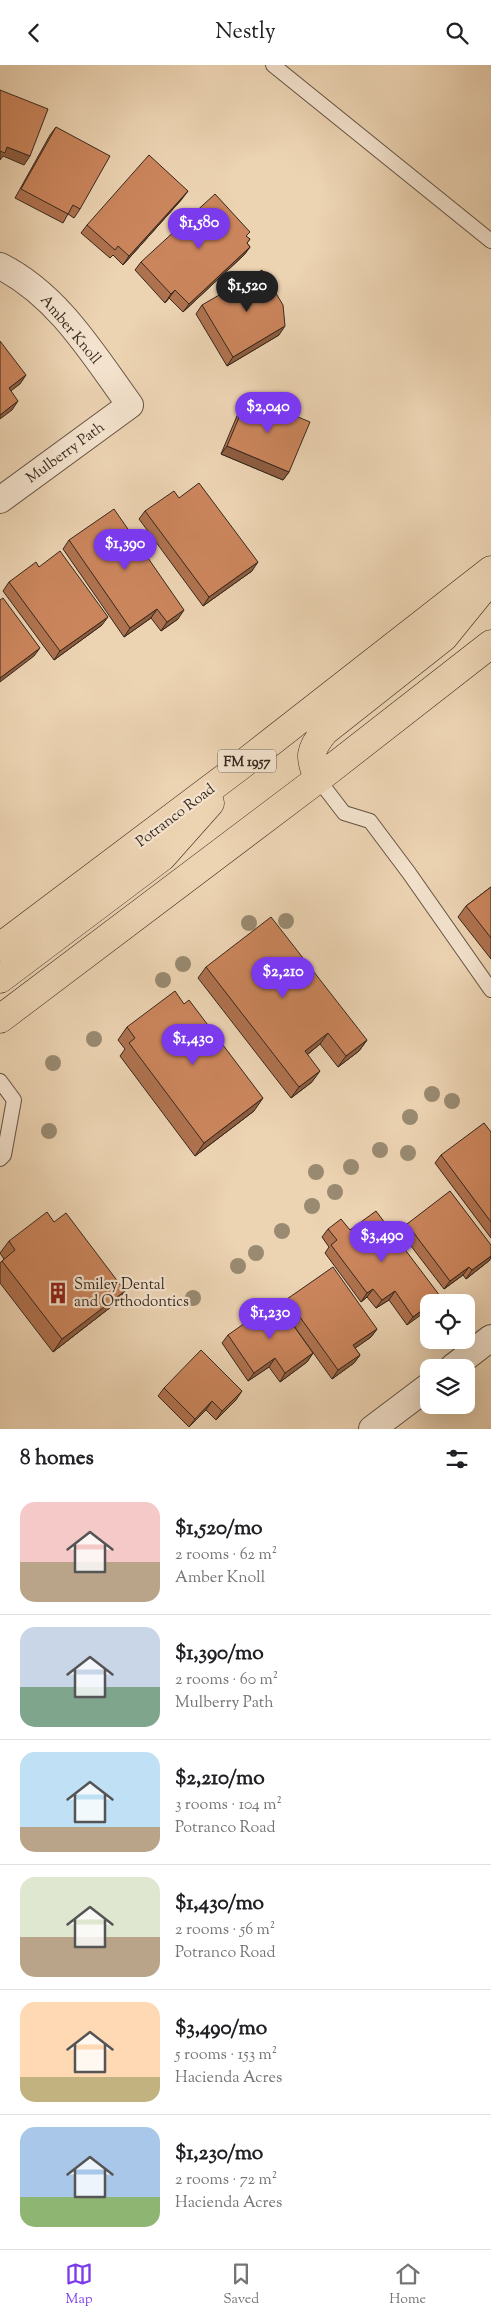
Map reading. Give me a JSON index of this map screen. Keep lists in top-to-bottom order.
{
  "streets": {
    "main road": ["FM 1957", "Potranco Road"],
    "street": ["Amber Knoll", "Mulberry Path"]
  },
  "crossings": [
    ["Amber Knoll", "Mulberry Path"]
  ],
  "places": {
    "building": ["Smiley Dental and Orthodontics"]
  },
  "page": {
    "header": "Nestly",
    "price": [
      "$1,580",
      "$1,520",
      "$2,040",
      "$1,390",
      "$2,210",
      "$1,430",
      "$3,490",
      "$1,230"
    ],
    "heading": "8 homes",
    "list": [
      {
        "name": "$1,520/mo",
        "note": "2 rooms · 62 m² · Amber Knoll"
      },
      {
        "name": "$1,390/mo",
        "note": "2 rooms · 60 m² · Mulberry Path"
      },
      {
        "name": "$2,210/mo",
        "note": "3 rooms · 104 m² · Potranco Road"
      },
      {
        "name": "$1,430/mo",
        "note": "2 rooms · 56 m² · Potranco Road"
      },
      {
        "name": "$3,490/mo",
        "note": "5 rooms · 153 m² · Hacienda Acres"
      },
      {
        "name": "$1,230/mo",
        "note": "2 rooms · 72 m² · Hacienda Acres"
      }
    ],
    "tabs": ["Map", "Saved", "Home"]
  }
}
